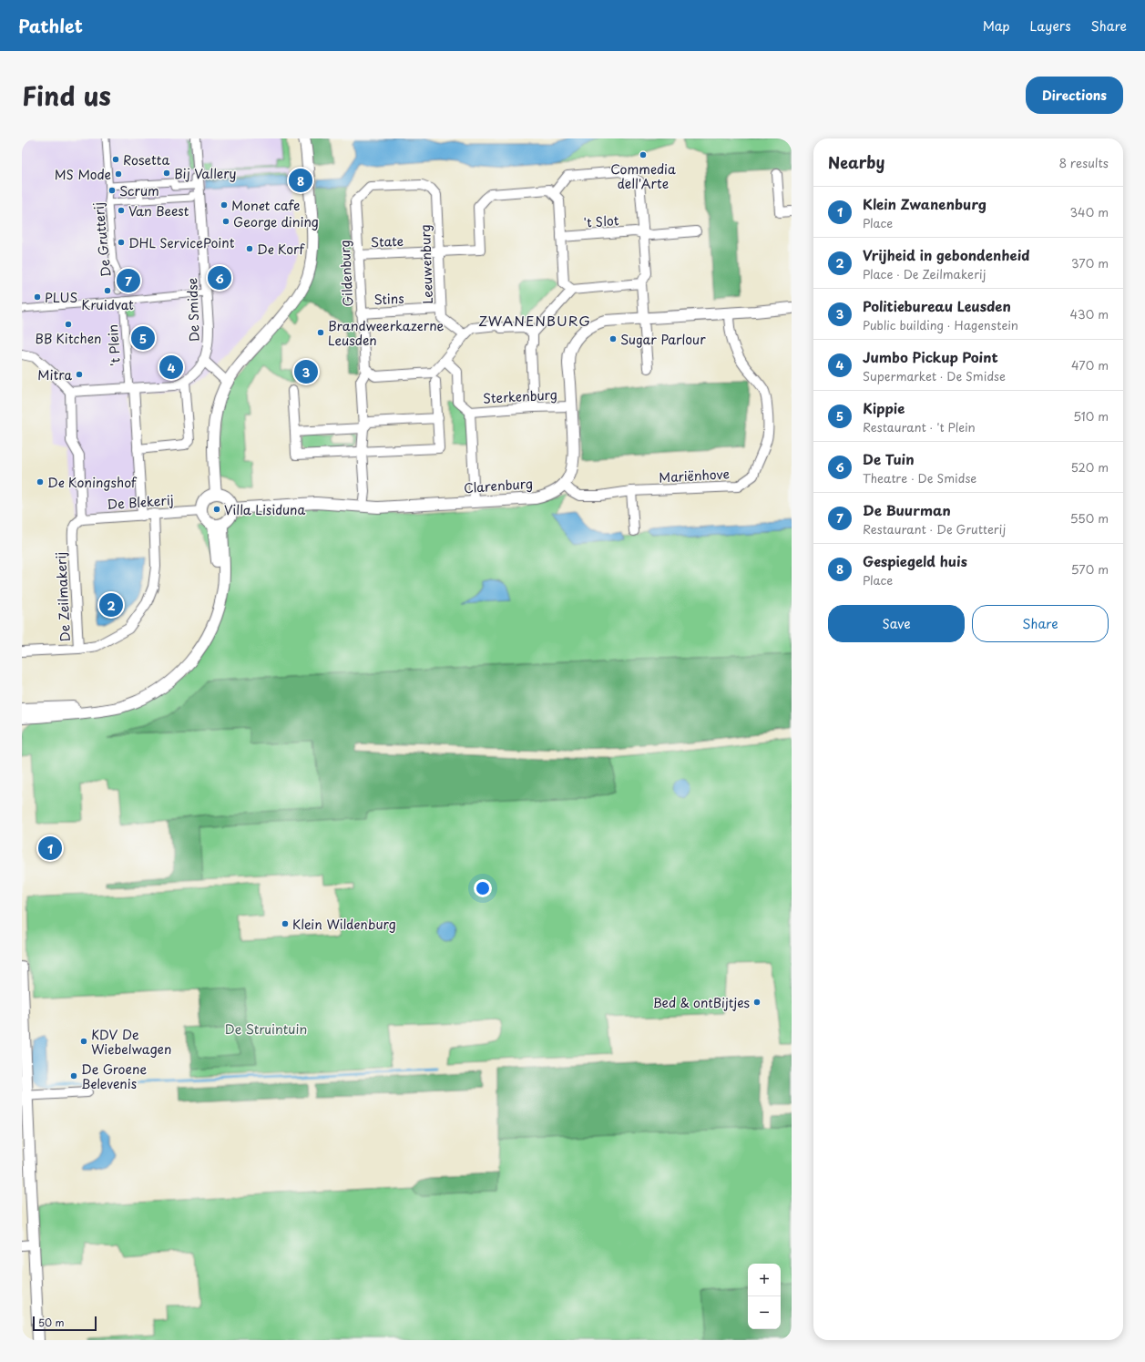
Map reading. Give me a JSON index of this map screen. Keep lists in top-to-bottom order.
{
  "streets": {
    "street": [
      "'t Slot",
      "De Grutterij",
      "State",
      "Leeuwenburg",
      "Gildenburg",
      "Stins",
      "De Smidse",
      "'t Plein",
      "Sterkenburg",
      "Mariënhove",
      "Clarenburg",
      "De Blekerij",
      "De Zeilmakerij"
    ]
  },
  "crossings": [
    ["State", "Leeuwenburg"],
    ["State", "Gildenburg"],
    ["Leeuwenburg", "Gildenburg"],
    ["Leeuwenburg", "Stins"],
    ["Gildenburg", "Stins"],
    ["De Smidse", "'t Plein"],
    ["Sterkenburg", "Clarenburg"],
    ["Mariënhove", "Clarenburg"],
    ["Clarenburg", "De Blekerij"],
    ["De Blekerij", "De Zeilmakerij"]
  ],
  "districts": ["ZWANENBURG"],
  "parks": ["De Struintuin"],
  "places": [
    "Commedia dell'Arte",
    "Rosetta",
    "Bij Vallery",
    "MS Mode",
    "Scrum",
    "Monet cafe",
    "Van Beest",
    "George dining",
    "DHL ServicePoint",
    "De Korf",
    "Kruidvat",
    "PLUS",
    "BB Kitchen",
    "Brandweerkazerne Leusden",
    "Sugar Parlour",
    "Mitra",
    "De Koningshof",
    "Villa Lisiduna",
    "Klein Wildenburg",
    "Bed & ontBijtjes",
    "KDV De Wiebelwagen",
    "De Groene Belevenis"
  ],
  "scale_bar": "50 m",
  "page": {
    "header": "Pathlet",
    "nav": ["Map", "Layers", "Share"],
    "title": "Find us",
    "buttons": [
      "Directions",
      ["Save", "Share"]
    ],
    "heading": ["Nearby", "8 results"],
    "pins": [
      "8",
      "6",
      "7",
      "5",
      "4",
      "3",
      "2",
      "1"
    ],
    "list": [
      {
        "mark": "1",
        "name": "Klein Zwanenburg",
        "note": "Place",
        "value": "340 m"
      },
      {
        "mark": "2",
        "name": "Vrijheid in gebondenheid",
        "note": "Place · De Zeilmakerij",
        "value": "370 m"
      },
      {
        "mark": "3",
        "name": "Politiebureau Leusden",
        "note": "Public building · Hagenstein",
        "value": "430 m"
      },
      {
        "mark": "4",
        "name": "Jumbo Pickup Point",
        "note": "Supermarket · De Smidse",
        "value": "470 m"
      },
      {
        "mark": "5",
        "name": "Kippie",
        "note": "Restaurant · 't Plein",
        "value": "510 m"
      },
      {
        "mark": "6",
        "name": "De Tuin",
        "note": "Theatre · De Smidse",
        "value": "520 m"
      },
      {
        "mark": "7",
        "name": "De Buurman",
        "note": "Restaurant · De Grutterij",
        "value": "550 m"
      },
      {
        "mark": "8",
        "name": "Gespiegeld huis",
        "note": "Place",
        "value": "570 m"
      }
    ],
    "map_buttons": ["+", "−"],
    "scale": "50 m"
  }
}
